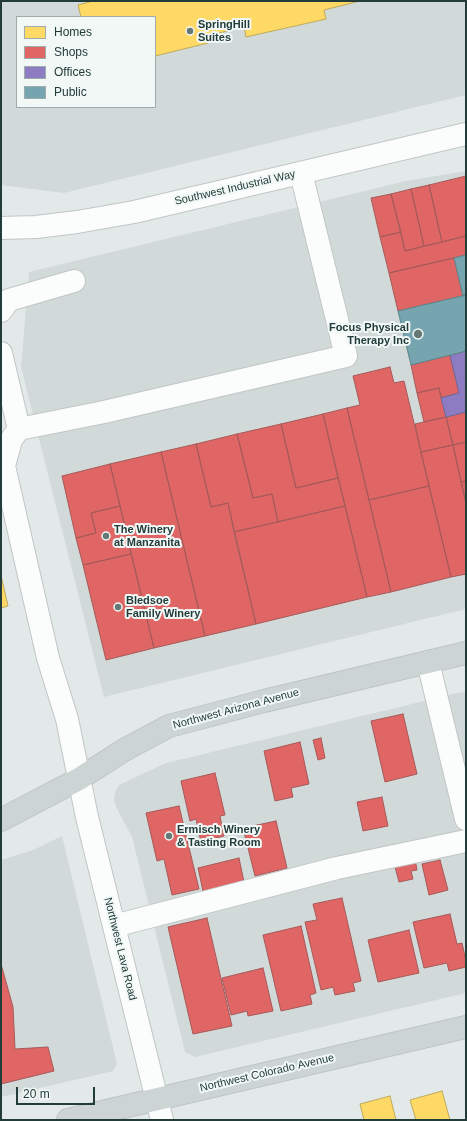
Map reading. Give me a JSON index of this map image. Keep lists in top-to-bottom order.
{
  "streets": {
    "main road": ["Northwest Arizona Avenue", "Northwest Colorado Avenue"],
    "street": ["Southwest Industrial Way", "Northwest Lava Road"]
  },
  "crossings": [
    ["Northwest Arizona Avenue", "Northwest Lava Road"],
    ["Northwest Lava Road", "Northwest Colorado Avenue"]
  ],
  "places": [
    "SpringHill Suites",
    "Focus Physical Therapy Inc",
    "The Winery at Manzanita",
    "Bledsoe Family Winery",
    "Ermisch Winery & Tasting Room"
  ],
  "legend": [
    "Homes",
    "Shops",
    "Offices",
    "Public"
  ],
  "scale_bar": "20 m"
}
